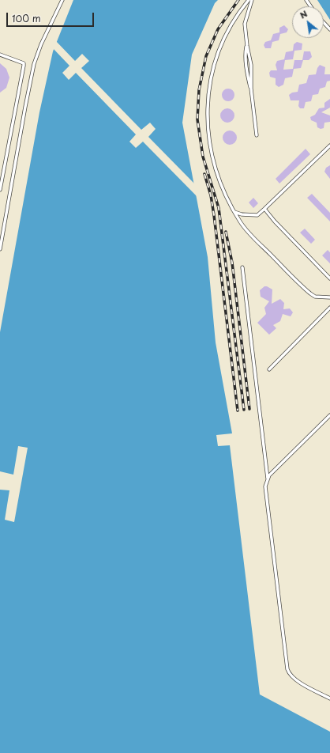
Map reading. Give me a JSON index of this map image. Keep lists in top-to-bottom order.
{
  "scale_bar": "100 m",
  "north": "top left"
}
